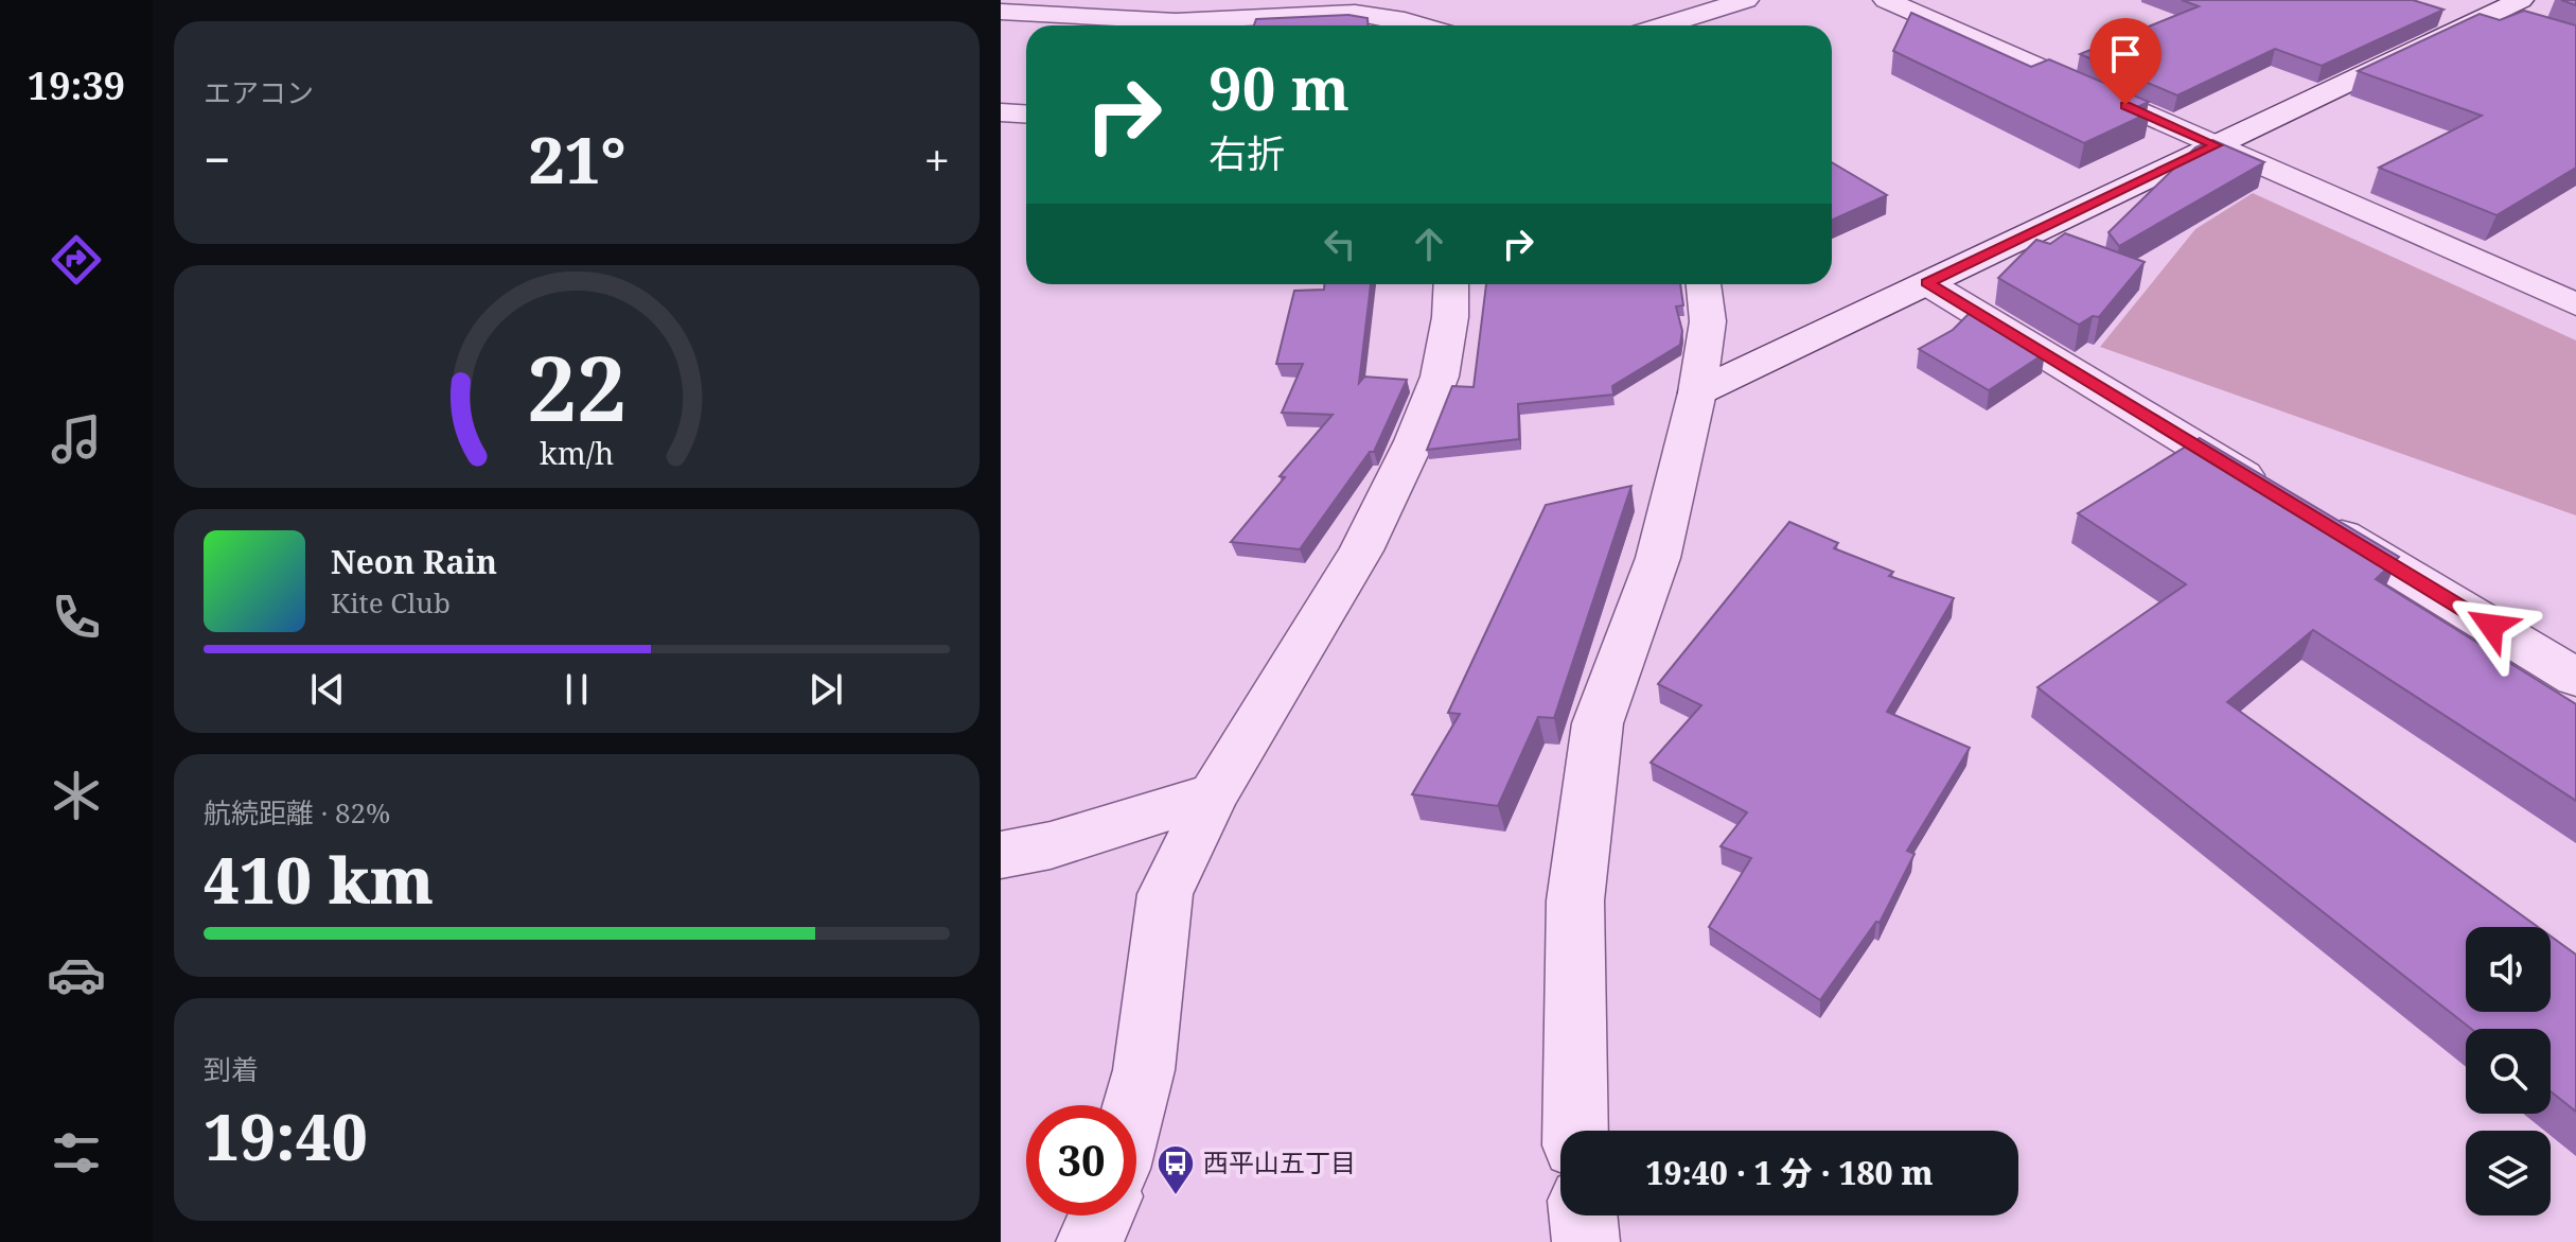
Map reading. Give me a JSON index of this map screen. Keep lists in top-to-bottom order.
{
  "places": {
    "bus stop": ["西平山五丁目"]
  },
  "page": {
    "tabs": "19:39",
    "tile": [
      "エアコン",
      ["航続距離 · 82%", "410 km"],
      ["到着", "19:40"]
    ],
    "turn": ["90 m", "右折"],
    "heat": ["−", "21°", "+"],
    "song": ["Neon Rain", "Kite Club"],
    "limit": "30",
    "trip": "19:40 · 1 分 · 180 m",
    "gauge": ["22", "km/h"]
  }
}
